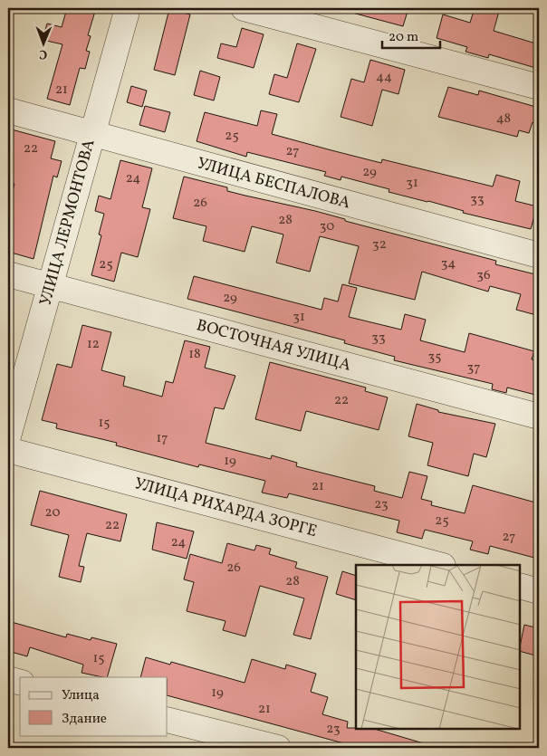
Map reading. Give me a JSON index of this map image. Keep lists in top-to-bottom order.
{
  "streets": {
    "street": [
      "УЛИЦА БЕСПАЛОВА",
      "УЛИЦА ЛЕРМОНТОВА",
      "ВОСТОЧНАЯ УЛИЦА",
      "УЛИЦА РИХАРДА ЗОРГЕ"
    ]
  },
  "crossings": [
    ["УЛИЦА БЕСПАЛОВА", "УЛИЦА ЛЕРМОНТОВА"],
    ["УЛИЦА ЛЕРМОНТОВА", "ВОСТОЧНАЯ УЛИЦА"]
  ],
  "house_numbers": [
    "44",
    "21",
    "48",
    "25",
    "22",
    "27",
    "29",
    "24",
    "31",
    "33",
    "26",
    "28",
    "30",
    "32",
    "34",
    "25",
    "36",
    "29",
    "31",
    "33",
    "12",
    "18",
    "35",
    "37",
    "22",
    "15",
    "17",
    "19",
    "21",
    "23",
    "20",
    "25",
    "22",
    "27",
    "24",
    "26",
    "28",
    "15",
    "19",
    "21",
    "23"
  ],
  "legend": ["Улица", "Здание"],
  "scale_bar": "20 m",
  "north": "bottom"
}
